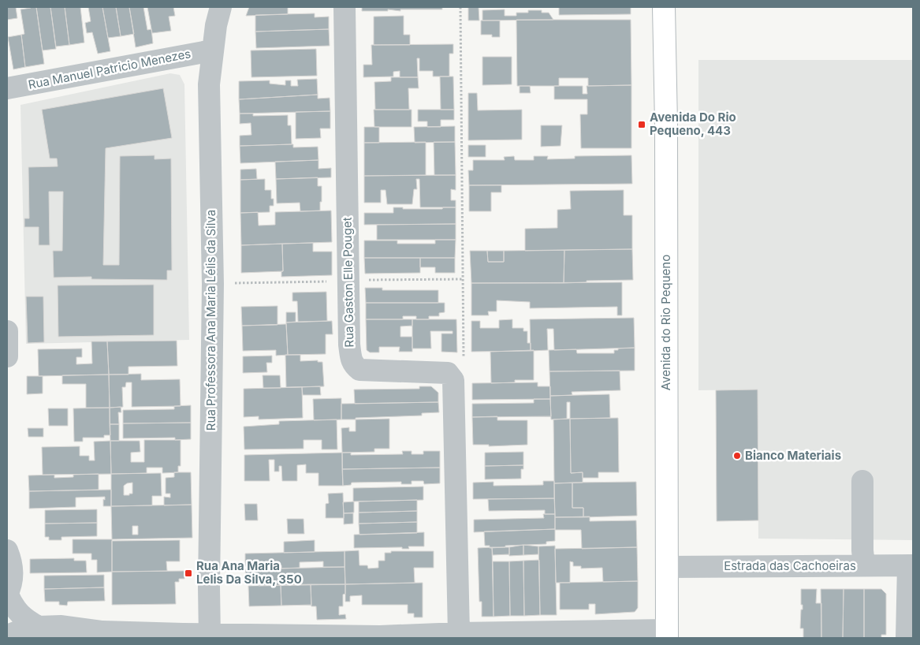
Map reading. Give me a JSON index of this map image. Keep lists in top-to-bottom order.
{
  "streets": {
    "main road": ["Avenida do Rio Pequeno"],
    "street": [
      "Rua Manuel Patricio Menezes",
      "Rua Gaston Elle Pouget",
      "Rua Professora Ana Maria Lélis da Silva",
      "Estrada das Cachoeiras"
    ]
  },
  "crossings": [
    ["Rua Manuel Patricio Menezes", "Rua Professora Ana Maria Lélis da Silva"],
    ["Avenida do Rio Pequeno", "Estrada das Cachoeiras"]
  ],
  "places": {
    "transit": ["Avenida Do Rio Pequeno, 443", "Rua Ana Maria Lelis Da Silva, 350"],
    "other": ["Bianco Materiais"]
  }
}
